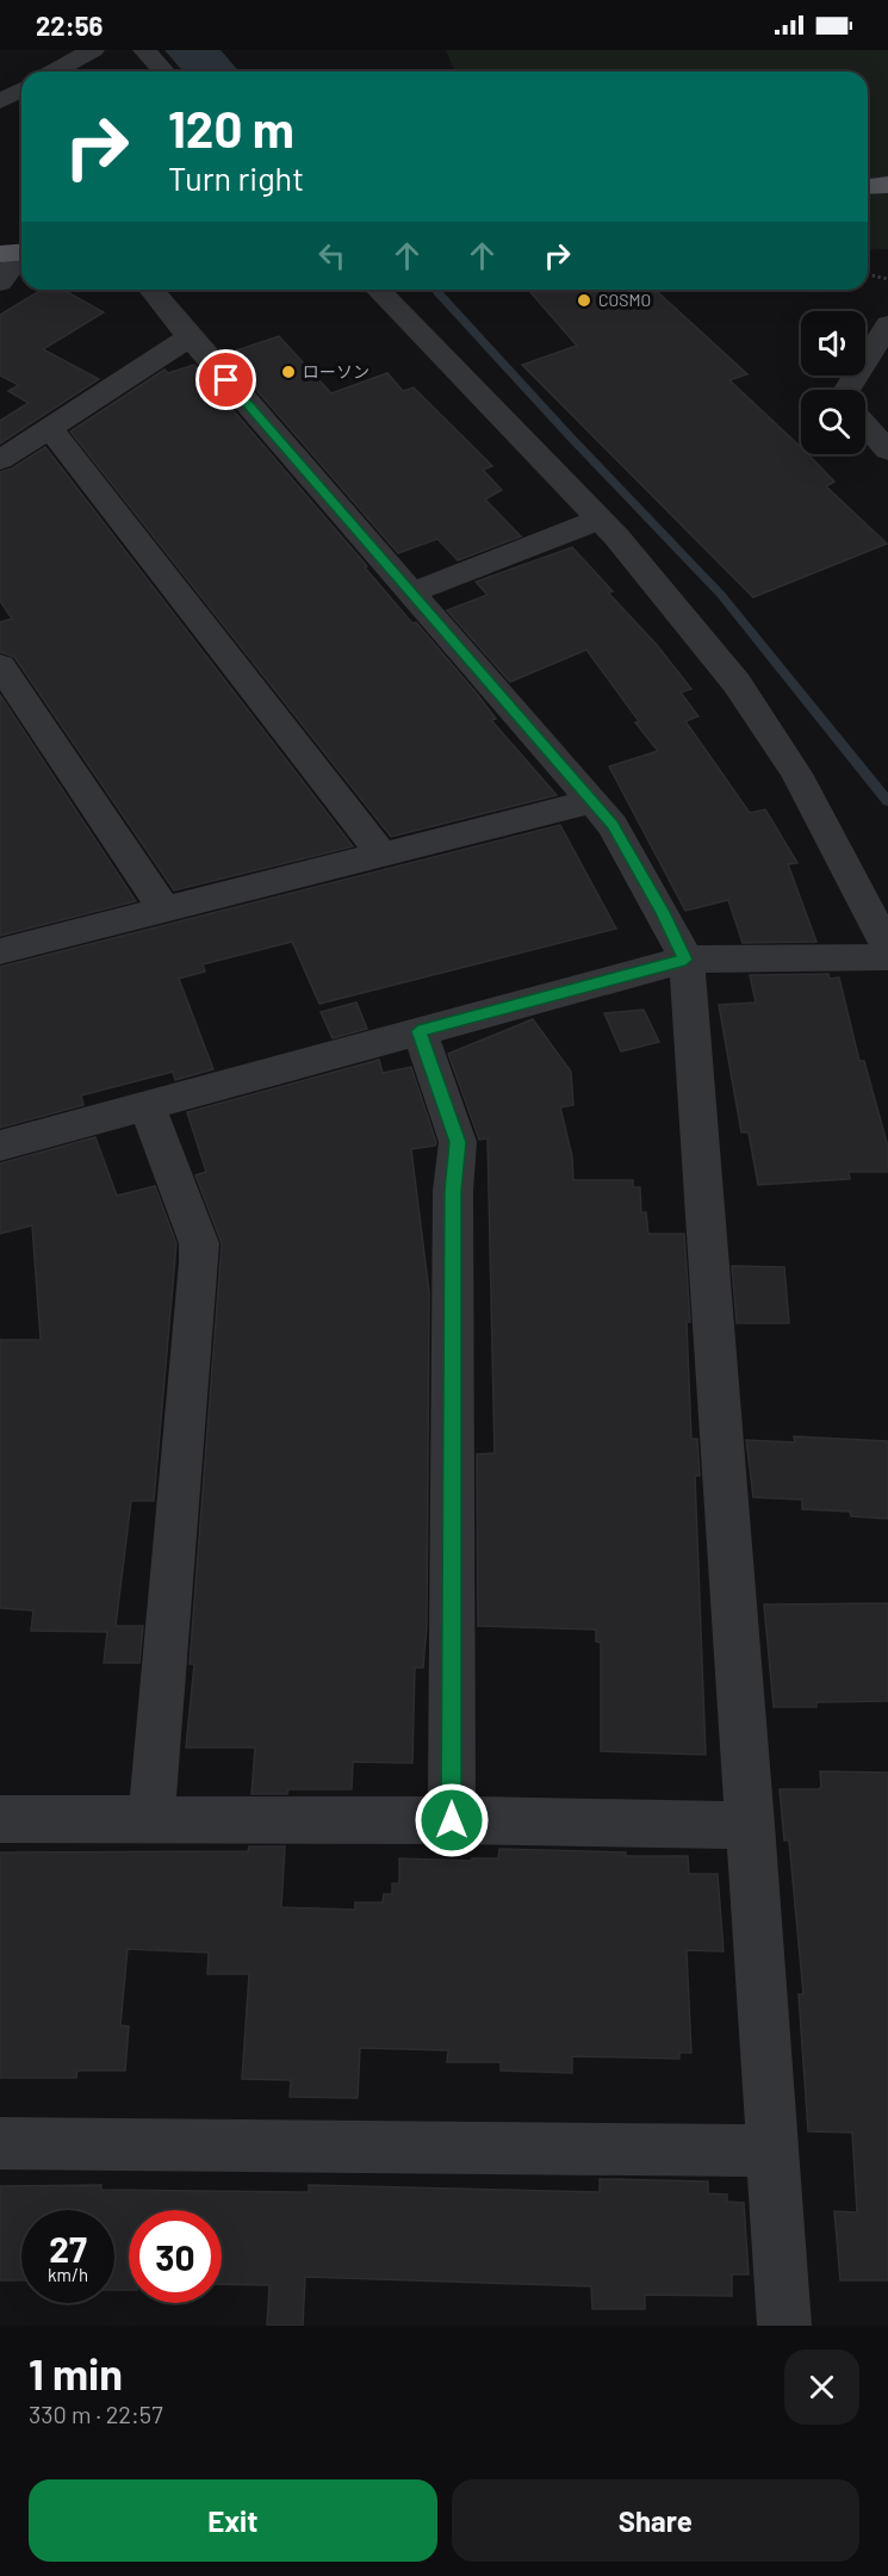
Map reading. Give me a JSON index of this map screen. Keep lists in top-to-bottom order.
{
  "places": ["COSMO", "ローソン"],
  "page": {
    "status": "22:56",
    "turn": ["120 m", "Turn right"],
    "speed": "27 km/h",
    "limit": "30",
    "heading": ["1 min", "330 m · 22:57"],
    "buttons": ["Exit", "Share"]
  }
}
